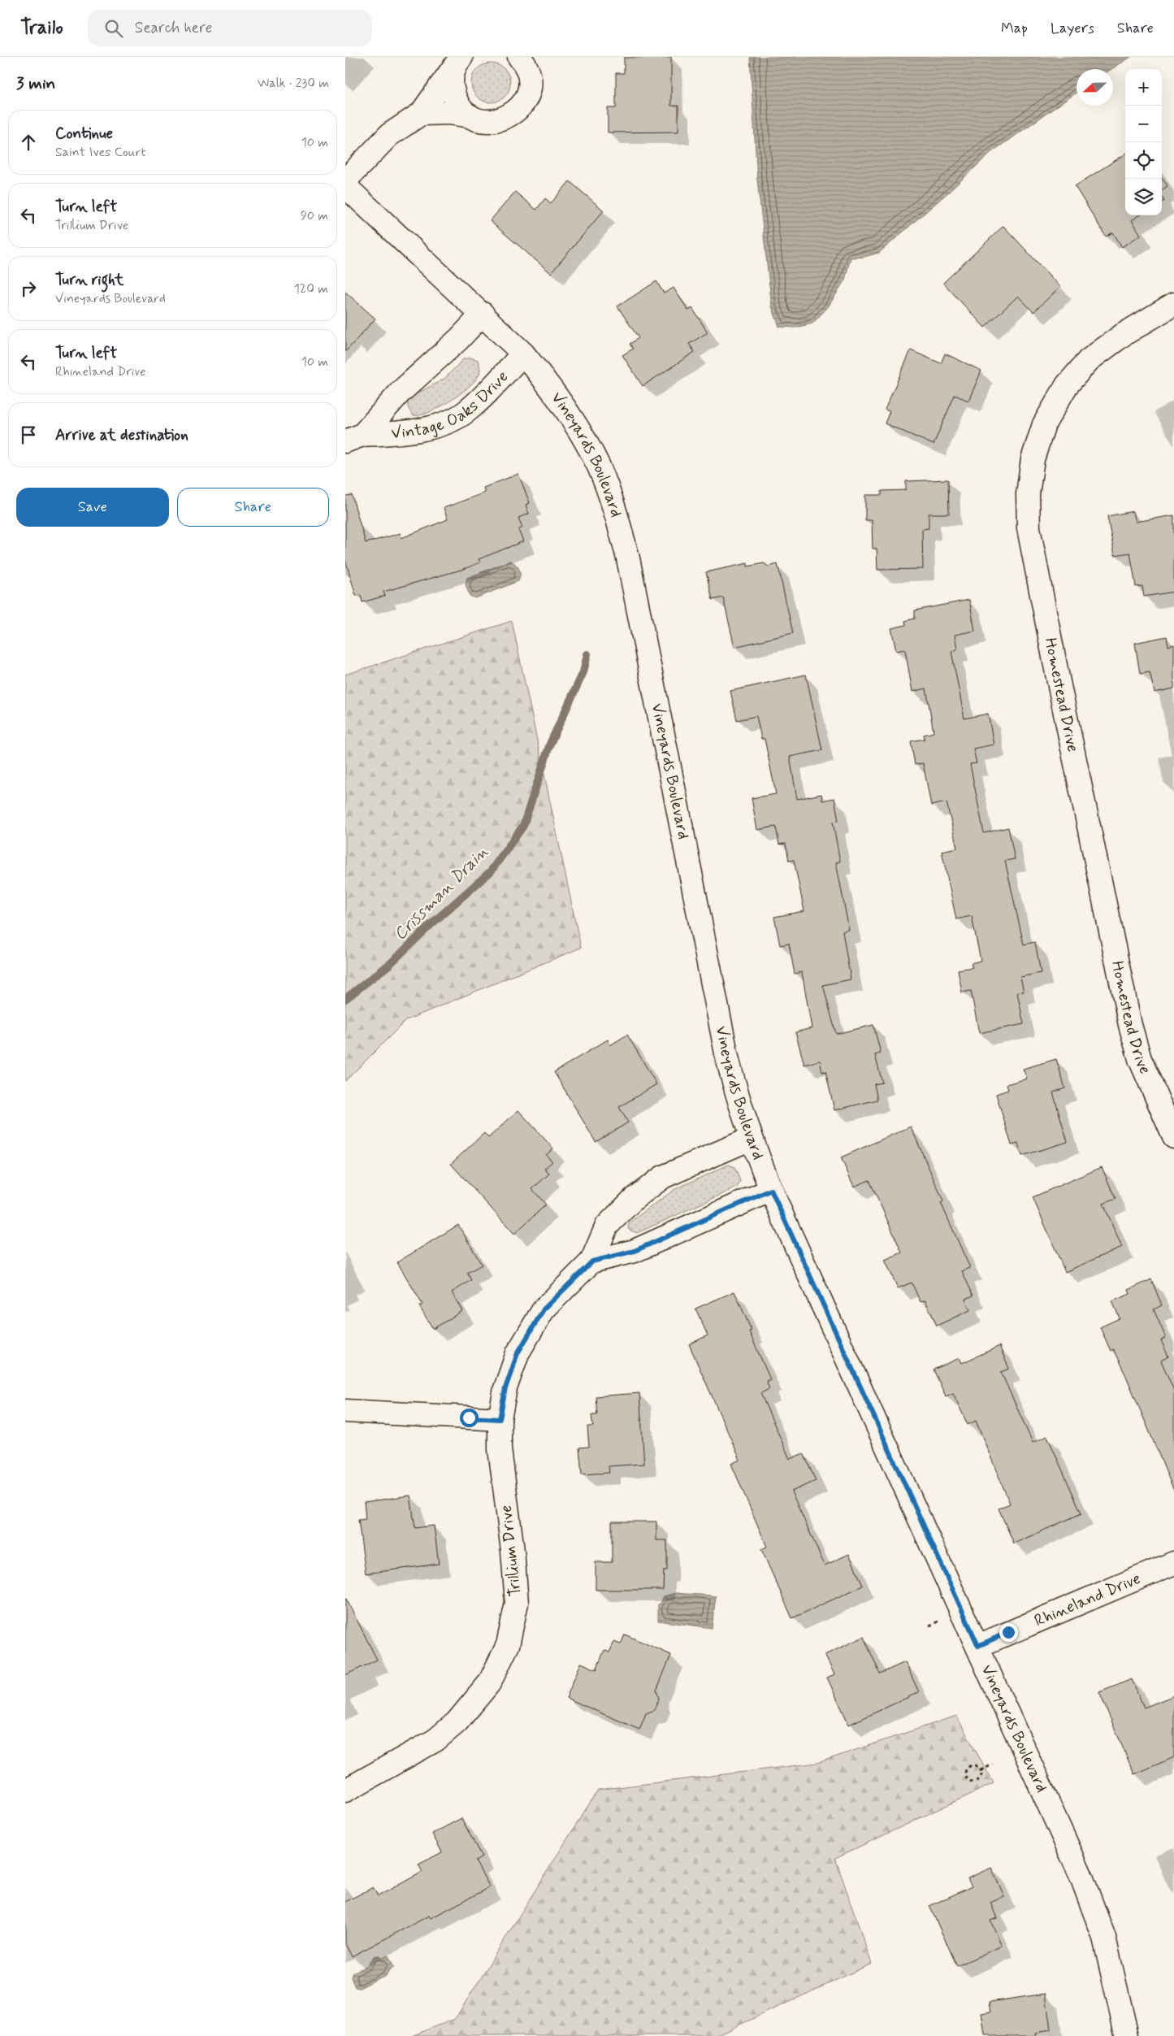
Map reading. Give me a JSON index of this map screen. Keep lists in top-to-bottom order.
{
  "streets": {
    "street": [
      "Vintage Oaks Drive",
      "Vineyards Boulevard",
      "Homestead Drive",
      "Trillium Drive",
      "Rhineland Drive"
    ]
  },
  "crossings": [
    ["Vintage Oaks Drive", "Vineyards Boulevard"],
    ["Vineyards Boulevard", "Trillium Drive"],
    ["Vineyards Boulevard", "Rhineland Drive"]
  ],
  "water": ["Crissman Drain"],
  "north": "left",
  "page": {
    "header": "Trailo",
    "search": "Search here",
    "nav": ["Map", "Layers", "Share"],
    "heading": ["3 min", "Walk · 230 m"],
    "map_buttons": ["+", "−"],
    "list": [
      ["Continue", "Saint Ives Court", "10 m"],
      ["Turn left", "Trillium Drive", "90 m"],
      ["Turn right", "Vineyards Boulevard", "120 m"],
      ["Turn left", "Rhineland Drive", "10 m"],
      "Arrive at destination"
    ],
    "buttons": ["Save", "Share"]
  }
}
